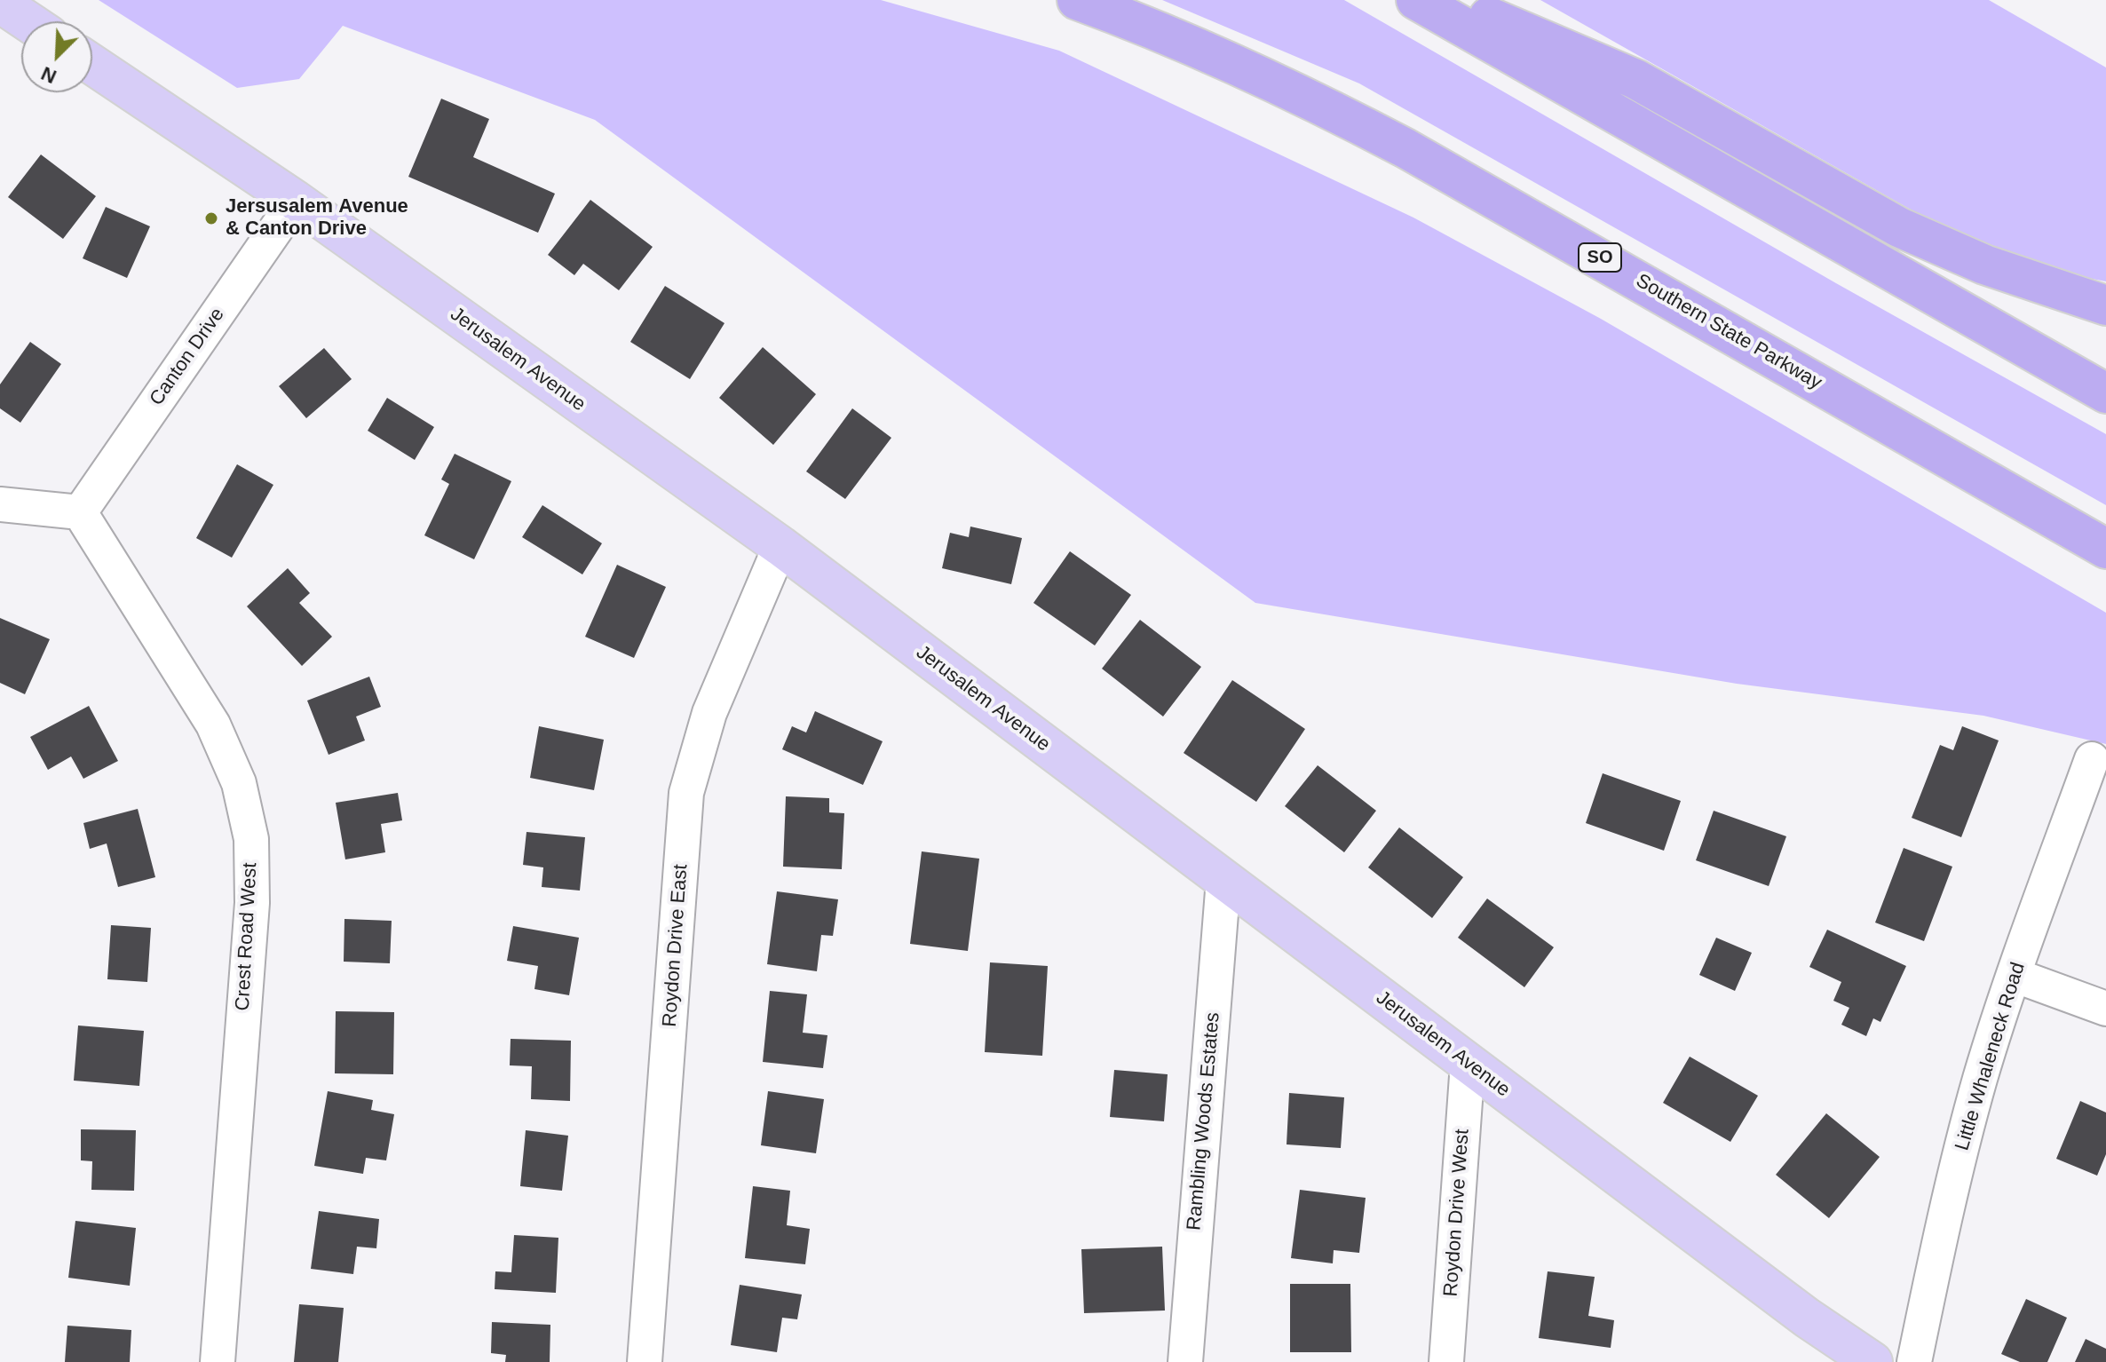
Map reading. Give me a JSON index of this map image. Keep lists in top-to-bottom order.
{
  "streets": {
    "highway": ["SO", "Southern State Parkway"],
    "main road": ["Jerusalem Avenue"],
    "street": [
      "Canton Drive",
      "Crest Road West",
      "Roydon Drive East",
      "Little Whaleneck Road",
      "Rambling Woods Estates",
      "Roydon Drive West"
    ]
  },
  "crossings": [
    ["Canton Drive", "Jerusalem Avenue"],
    ["Canton Drive", "Crest Road West"],
    ["Jerusalem Avenue", "Roydon Drive East"],
    ["Jerusalem Avenue", "Rambling Woods Estates"],
    ["Jerusalem Avenue", "Roydon Drive West"]
  ],
  "places": ["Jersusalem Avenue & Canton Drive"],
  "north": "bottom left"
}
